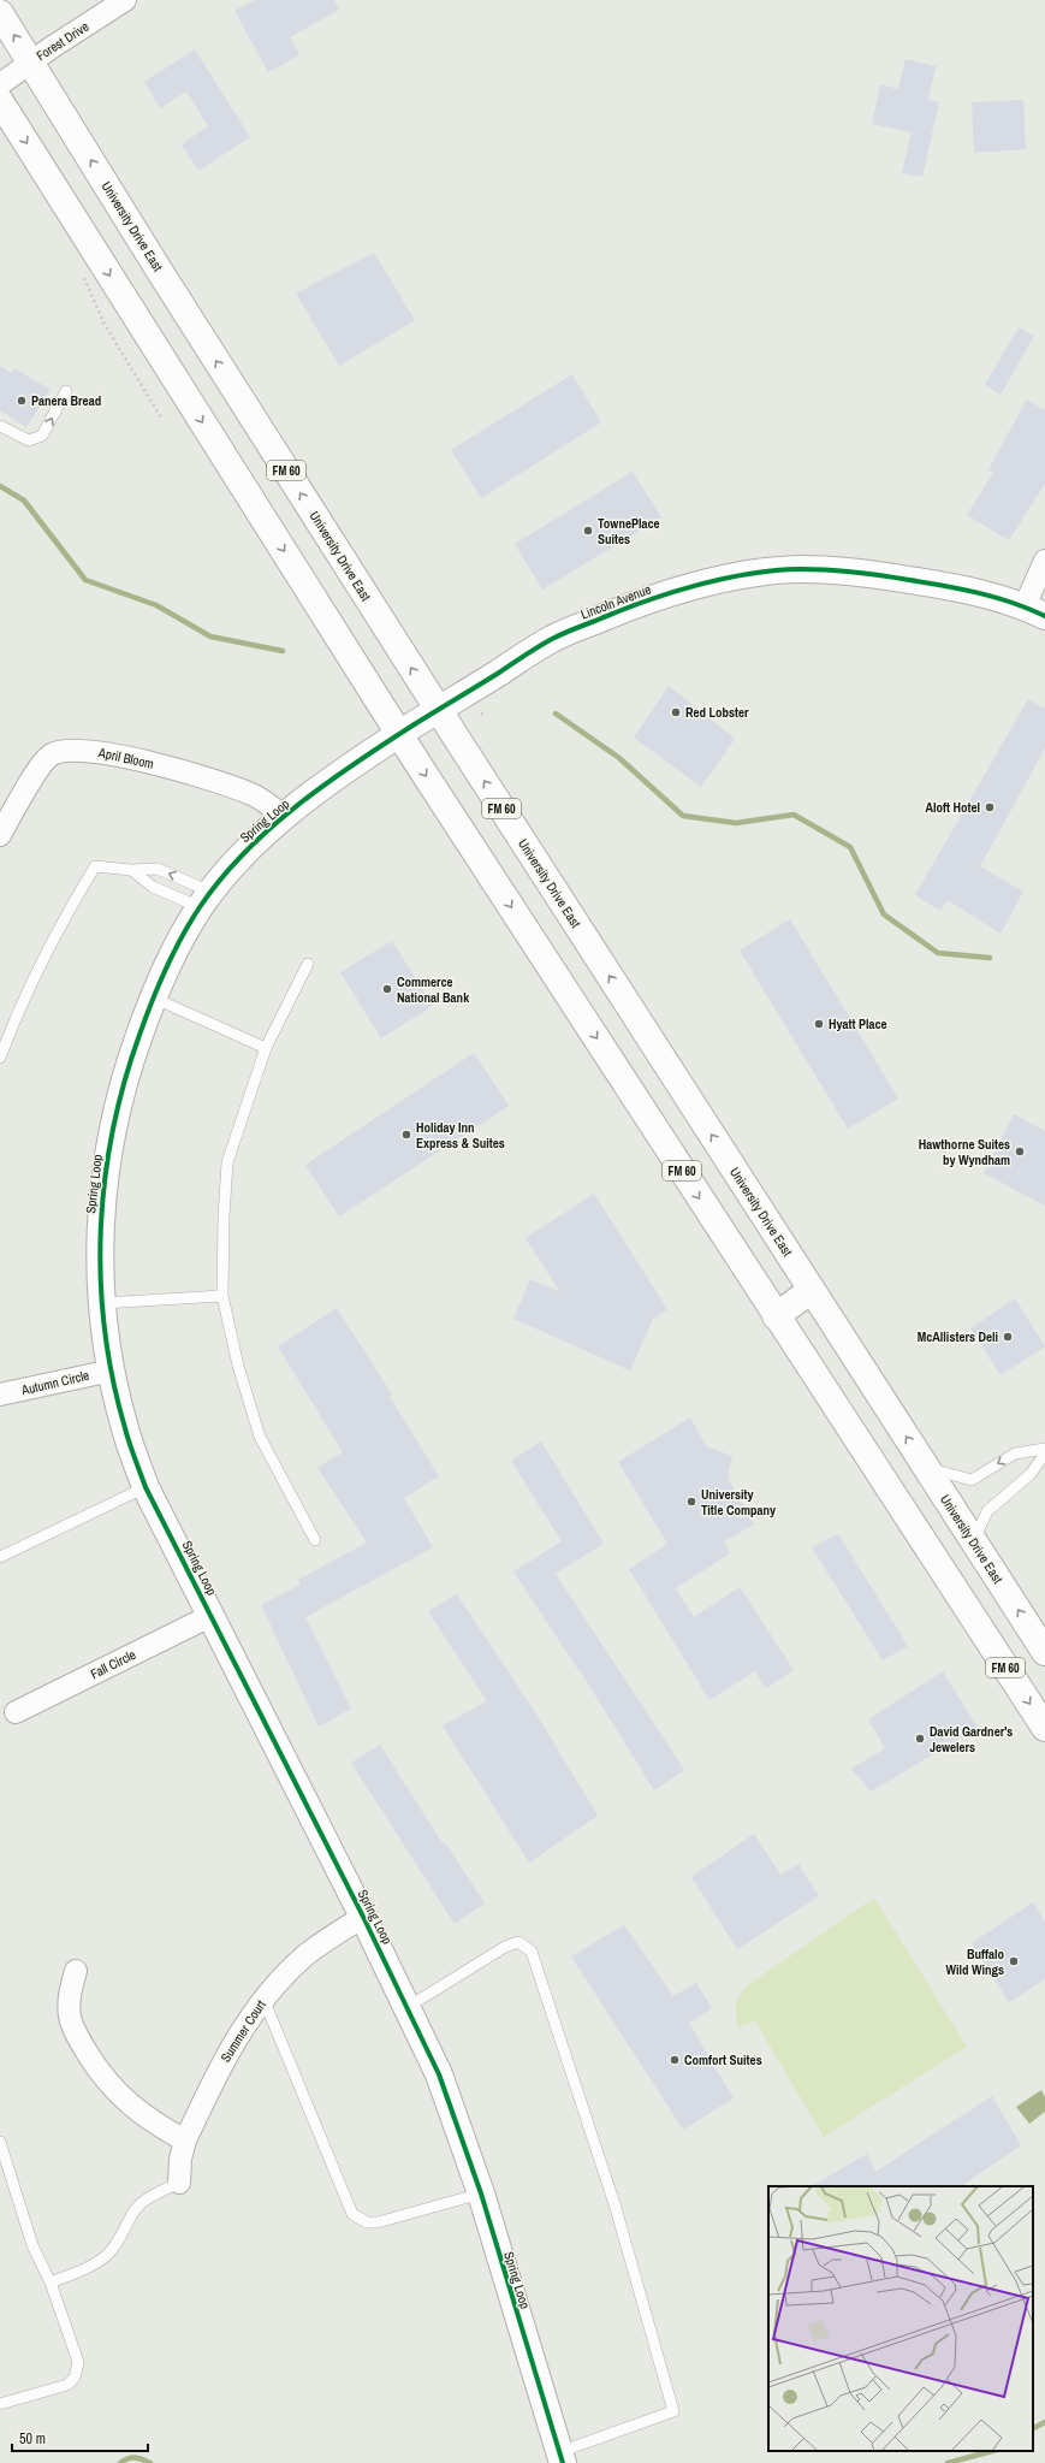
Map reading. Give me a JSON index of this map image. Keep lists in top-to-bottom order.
{
  "streets": {
    "main road": [
      "University Drive East",
      "FM 60",
      "Lincoln Avenue",
      "Spring Loop"
    ],
    "street": [
      "Forest Drive",
      "April Bloom",
      "Autumn Circle",
      "Fall Circle",
      "Summer Court"
    ]
  },
  "crossings": [
    ["Forest Drive", "University Drive East"],
    ["University Drive East", "Lincoln Avenue"],
    ["FM 60", "Lincoln Avenue"],
    ["FM 60", "Spring Loop"],
    ["Lincoln Avenue", "Spring Loop"],
    ["April Bloom", "Spring Loop"],
    ["Spring Loop", "Autumn Circle"],
    ["Spring Loop", "Fall Circle"],
    ["Spring Loop", "Summer Court"]
  ],
  "places": [
    "Panera Bread",
    "TownePlace Suites",
    "Red Lobster",
    "Aloft Hotel",
    "Commerce National Bank",
    "Hyatt Place",
    "Holiday Inn Express & Suites",
    "Hawthorne Suites by Wyndham",
    "McAllisters Deli",
    "University Title Company",
    "David Gardner's Jewelers",
    "Buffalo Wild Wings",
    "Comfort Suites"
  ],
  "scale_bar": "50 m"
}
